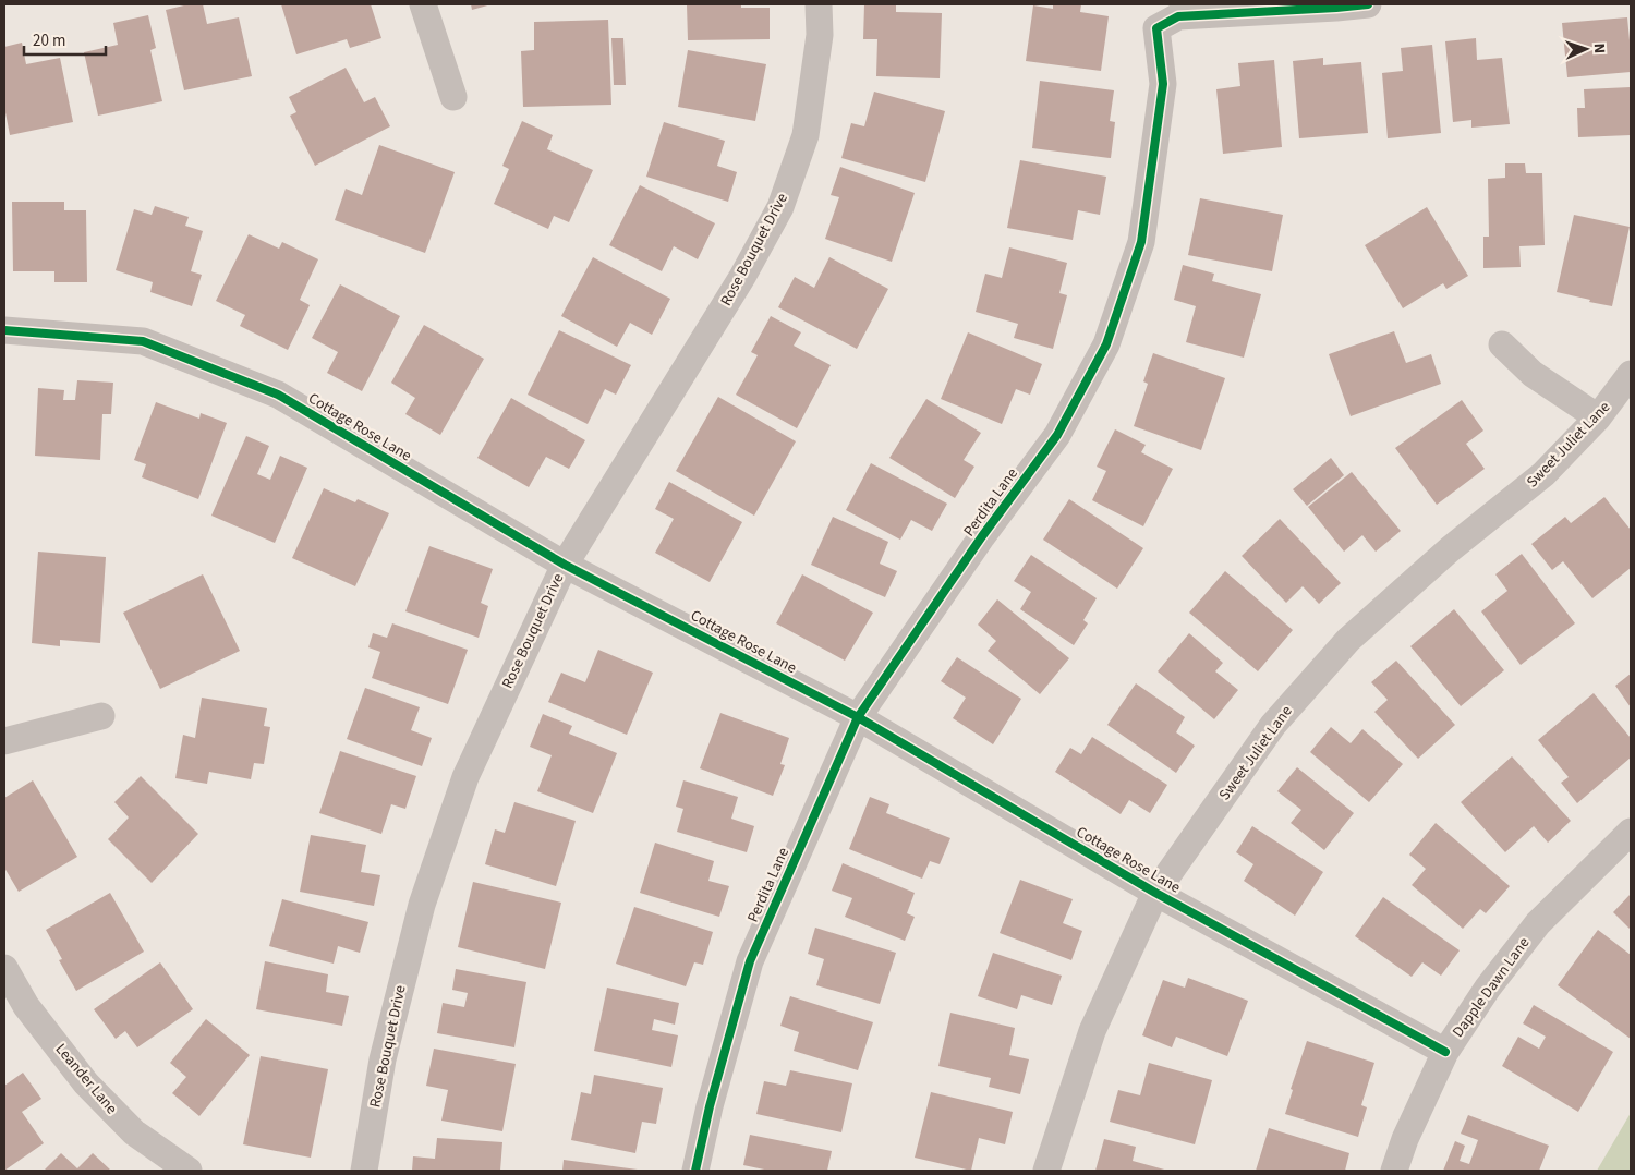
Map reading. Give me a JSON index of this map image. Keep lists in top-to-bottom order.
{
  "streets": {
    "street": [
      "Rose Bouquet Drive",
      "Cottage Rose Lane",
      "Sweet Juliet Lane",
      "Perdita Lane",
      "Dapple Dawn Lane",
      "Leander Lane"
    ]
  },
  "crossings": [
    ["Rose Bouquet Drive", "Cottage Rose Lane"],
    ["Cottage Rose Lane", "Sweet Juliet Lane"],
    ["Cottage Rose Lane", "Perdita Lane"],
    ["Cottage Rose Lane", "Dapple Dawn Lane"]
  ],
  "scale_bar": "20 m",
  "north": "right"
}
